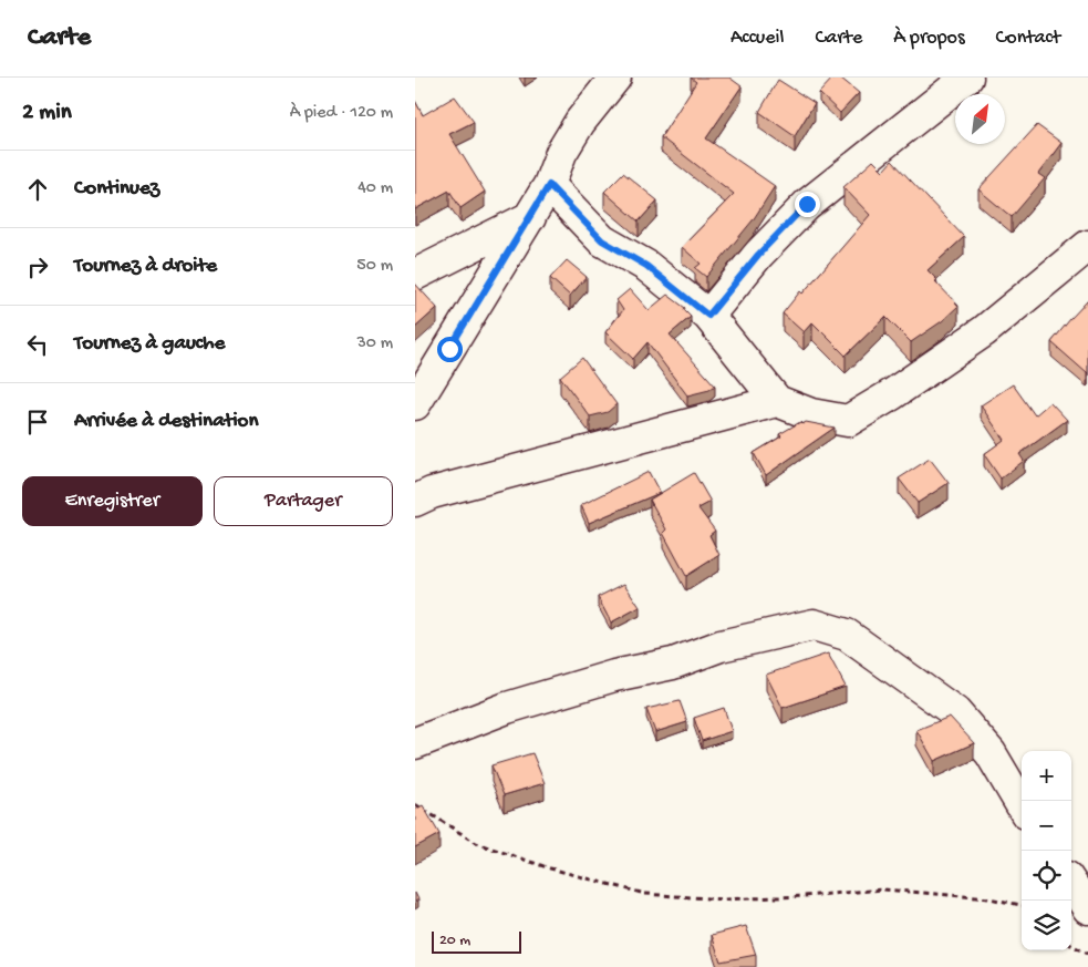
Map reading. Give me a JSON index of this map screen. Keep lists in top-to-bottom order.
{
  "scale_bar": "20 m",
  "north": "top right",
  "page": {
    "header": "Carte",
    "nav": [
      "Accueil",
      "Carte",
      "À propos",
      "Contact"
    ],
    "heading": ["2 min", "À pied · 120 m"],
    "list": [
      ["Continuez", "40 m"],
      ["Tournez à droite", "50 m"],
      ["Tournez à gauche", "30 m"],
      "Arrivée à destination"
    ],
    "buttons": ["Enregistrer", "Partager"],
    "map_buttons": ["+", "−"],
    "scale": "20 m"
  }
}
